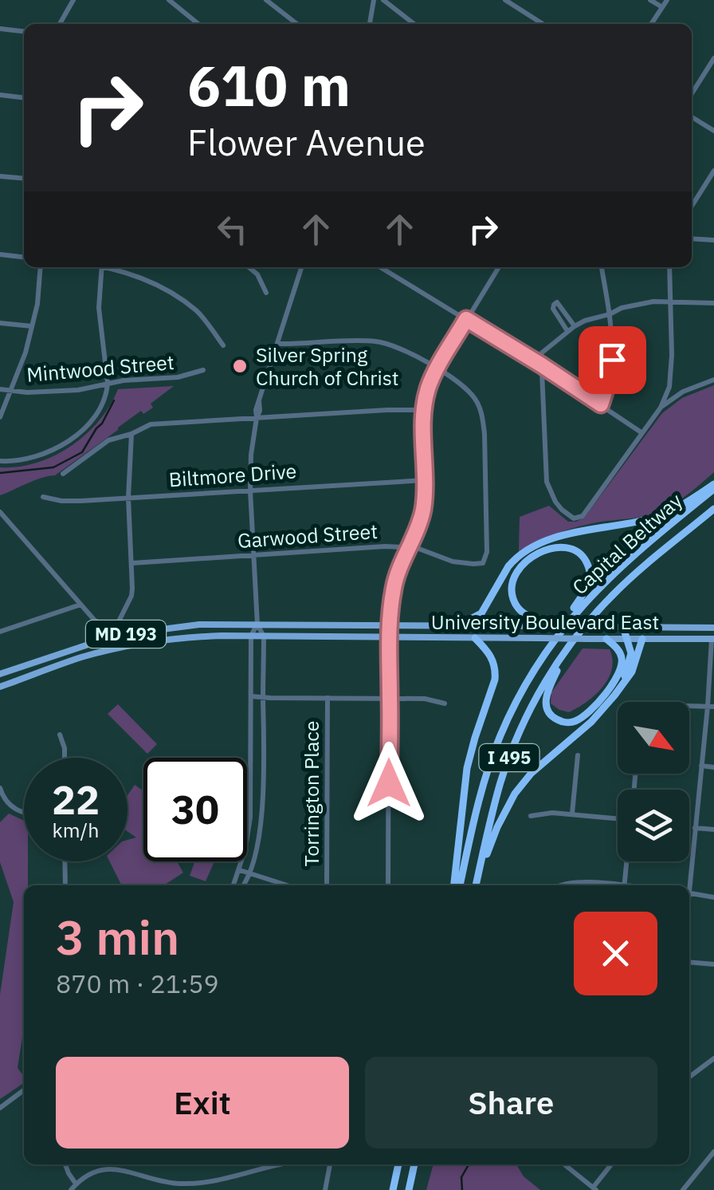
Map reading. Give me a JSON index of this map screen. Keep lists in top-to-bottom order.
{
  "streets": {
    "highway": ["Capital Beltway", "I 495"],
    "main road": ["University Boulevard East", "MD 193"],
    "street": [
      "Mintwood Street",
      "Biltmore Drive",
      "Garwood Street",
      "Torrington Place"
    ]
  },
  "places": ["Silver Spring Church of Christ"],
  "north": "bottom right",
  "page": {
    "turn": ["610 m", "Flower Avenue"],
    "speed": "22 km/h",
    "limit": "30",
    "heading": ["3 min", "870 m · 21:59"],
    "buttons": ["Exit", "Share"]
  }
}
